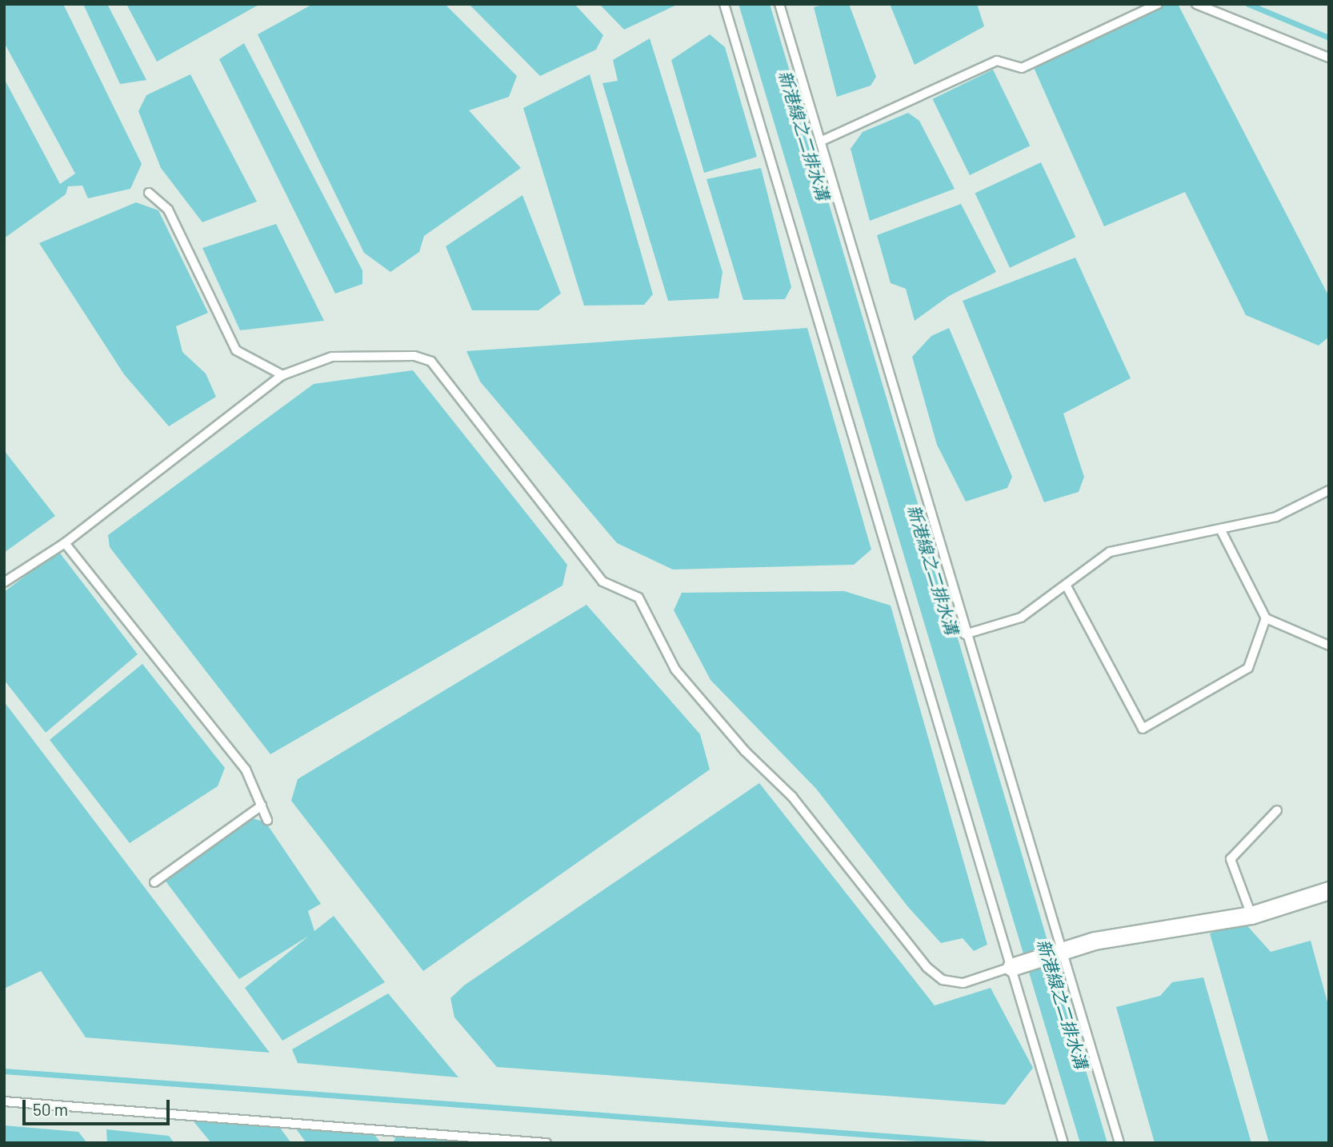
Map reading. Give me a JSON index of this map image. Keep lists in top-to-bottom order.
{
  "water": ["新港線之二排水溝"],
  "scale_bar": "50 m"
}
